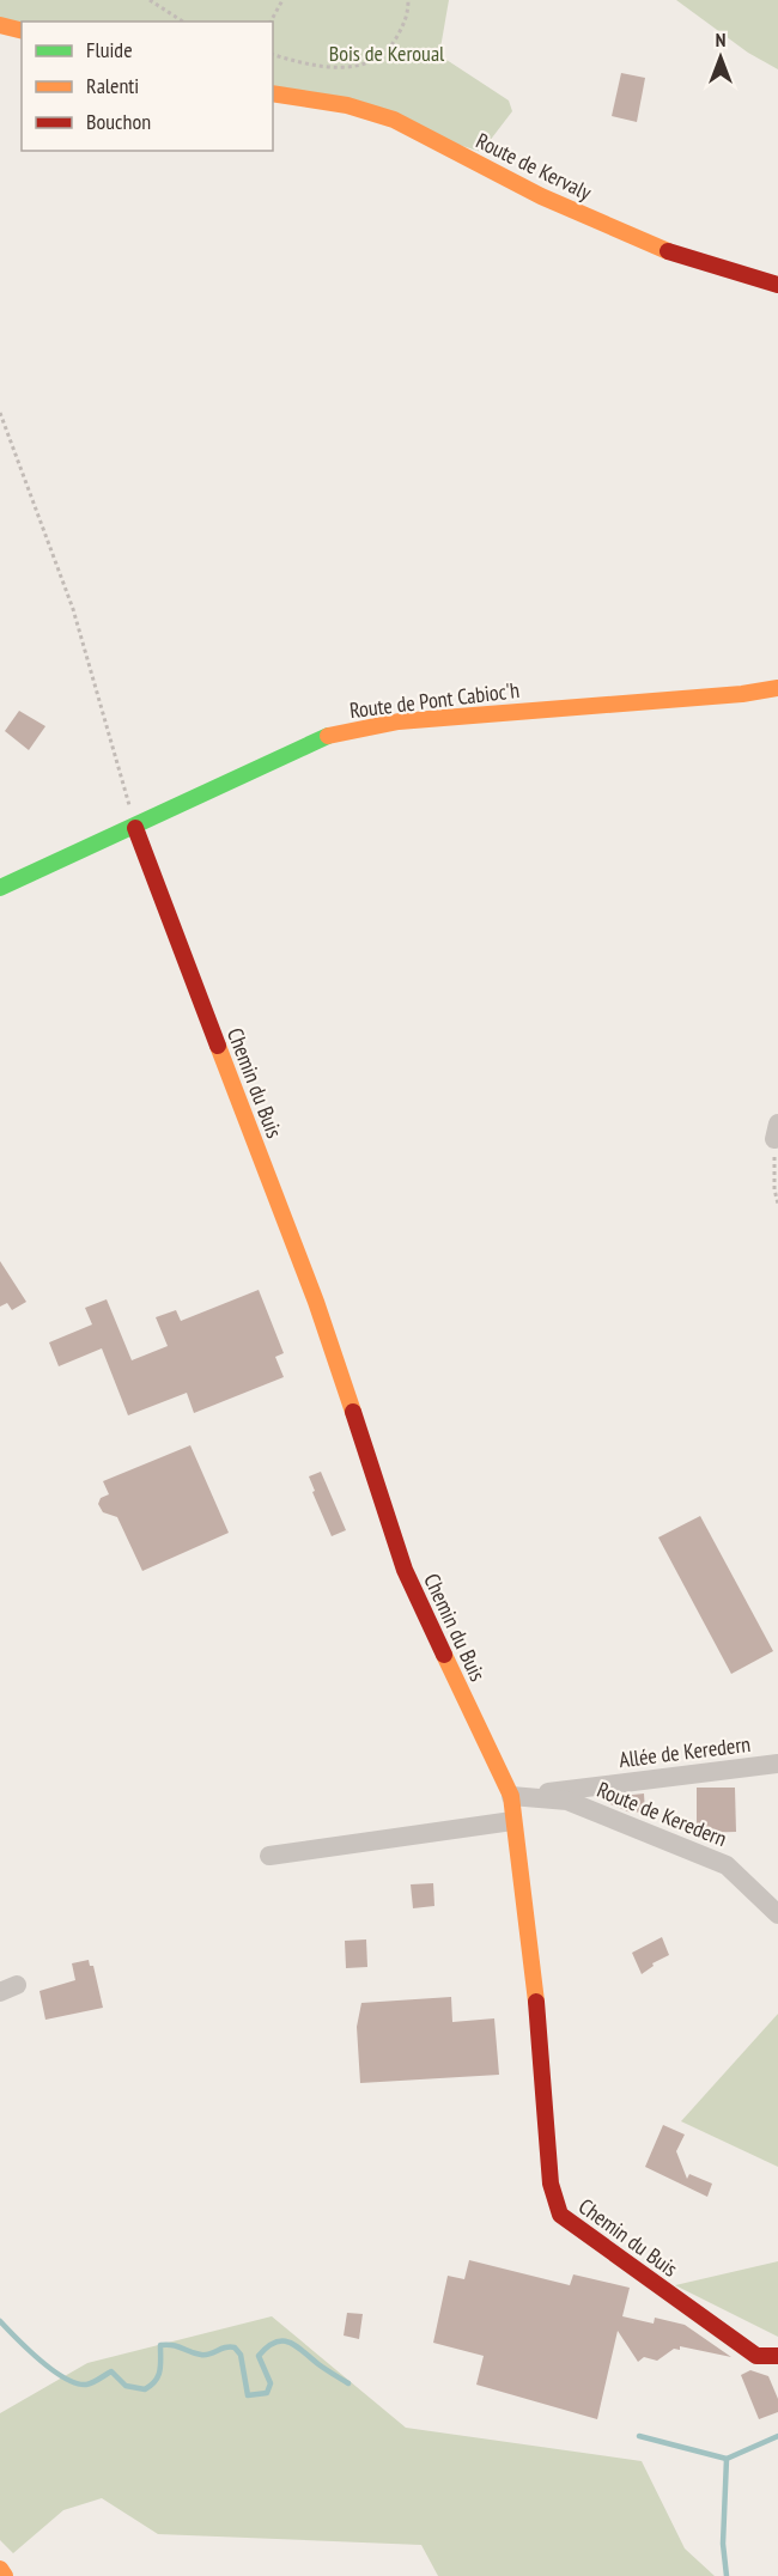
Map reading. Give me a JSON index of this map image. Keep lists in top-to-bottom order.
{
  "streets": {
    "street": [
      "Route de Kervaly",
      "Route de Pont Cabioc'h",
      "Chemin du Buis",
      "Allée de Keredern",
      "Route de Keredern"
    ]
  },
  "crossings": [
    ["Route de Pont Cabioc'h", "Chemin du Buis"],
    ["Chemin du Buis", "Allée de Keredern"],
    ["Chemin du Buis", "Route de Keredern"],
    ["Allée de Keredern", "Route de Keredern"]
  ],
  "parks": ["Bois de Keroual"],
  "legend": ["Fluide", "Ralenti", "Bouchon"],
  "north": "top"
}
